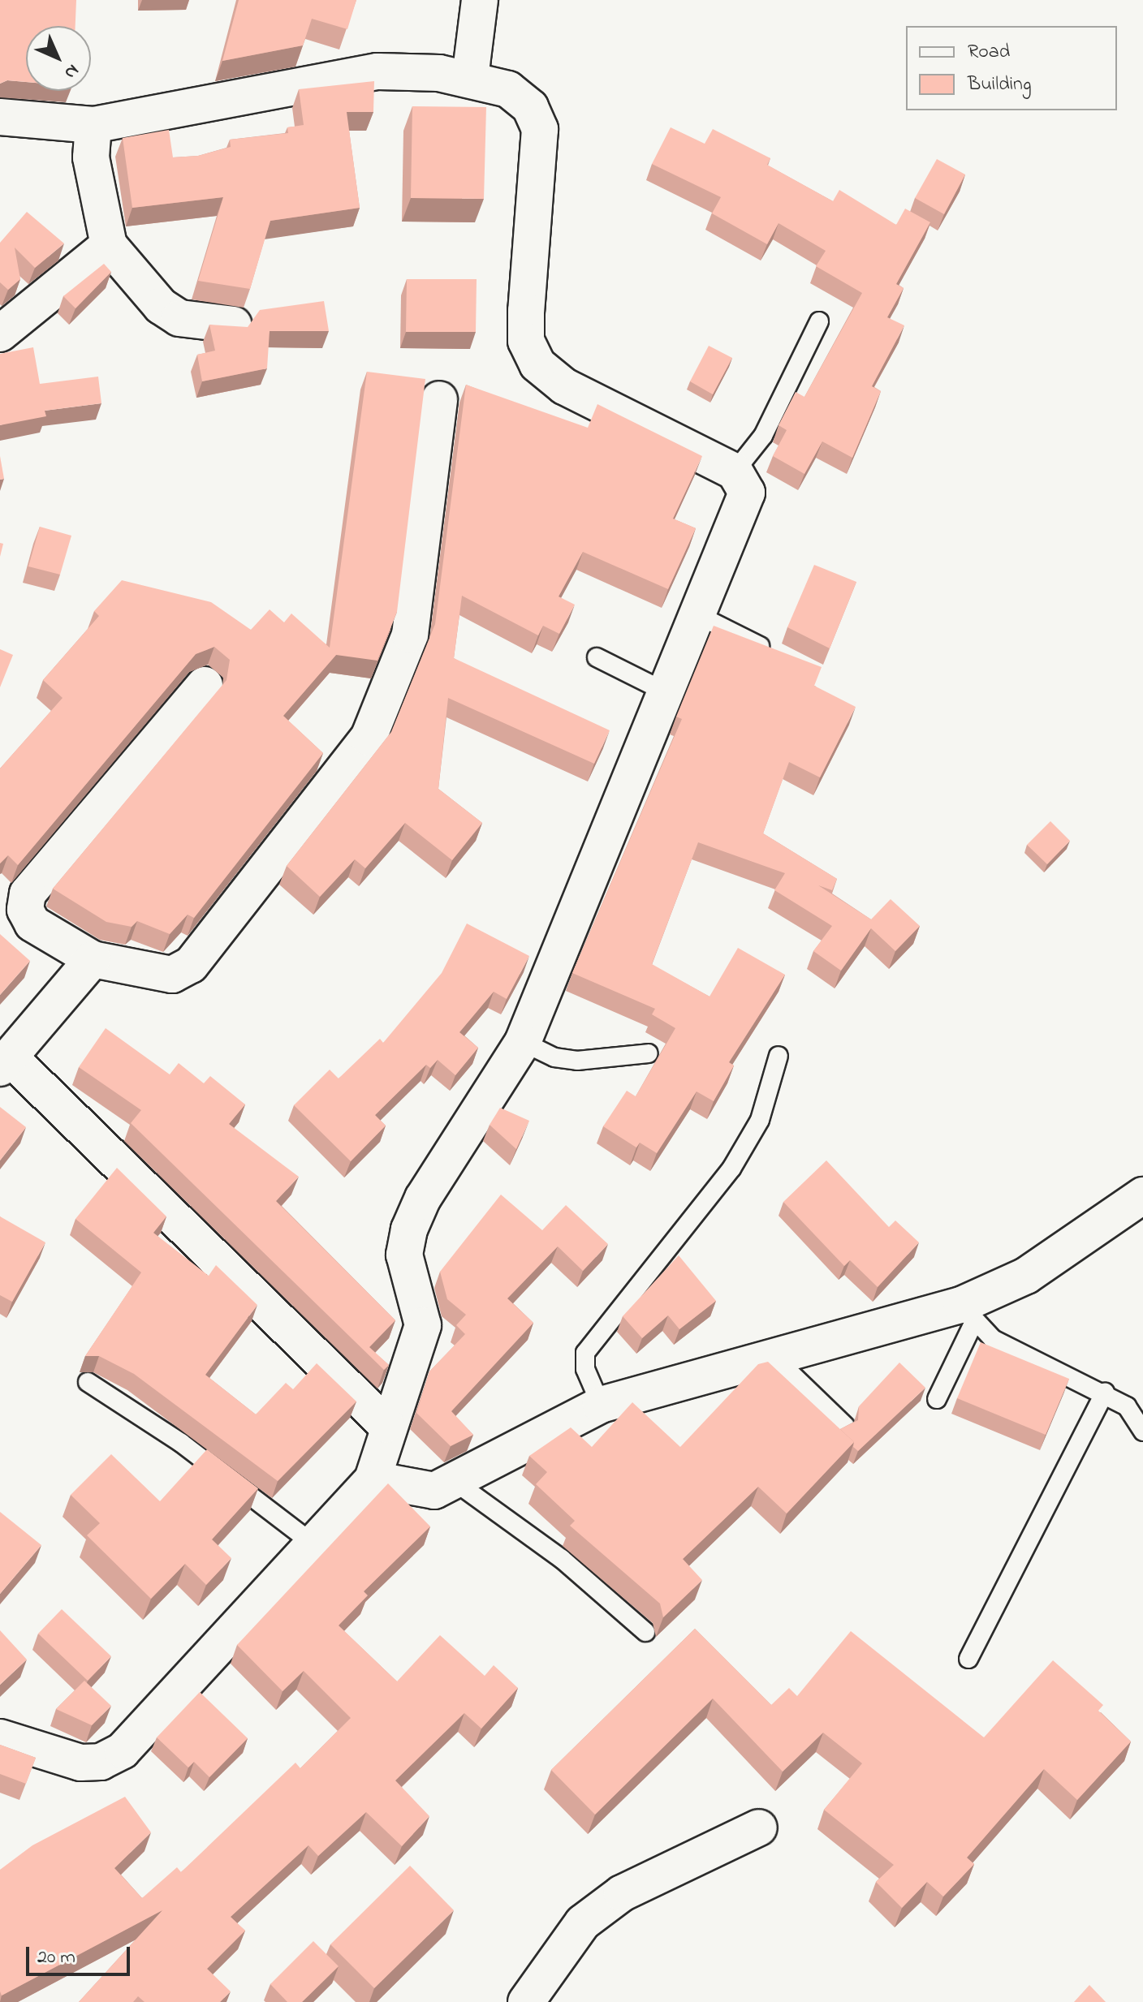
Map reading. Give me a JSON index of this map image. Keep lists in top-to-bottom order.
{
  "legend": ["Road", "Building"],
  "scale_bar": "20 m",
  "north": "bottom right"
}
